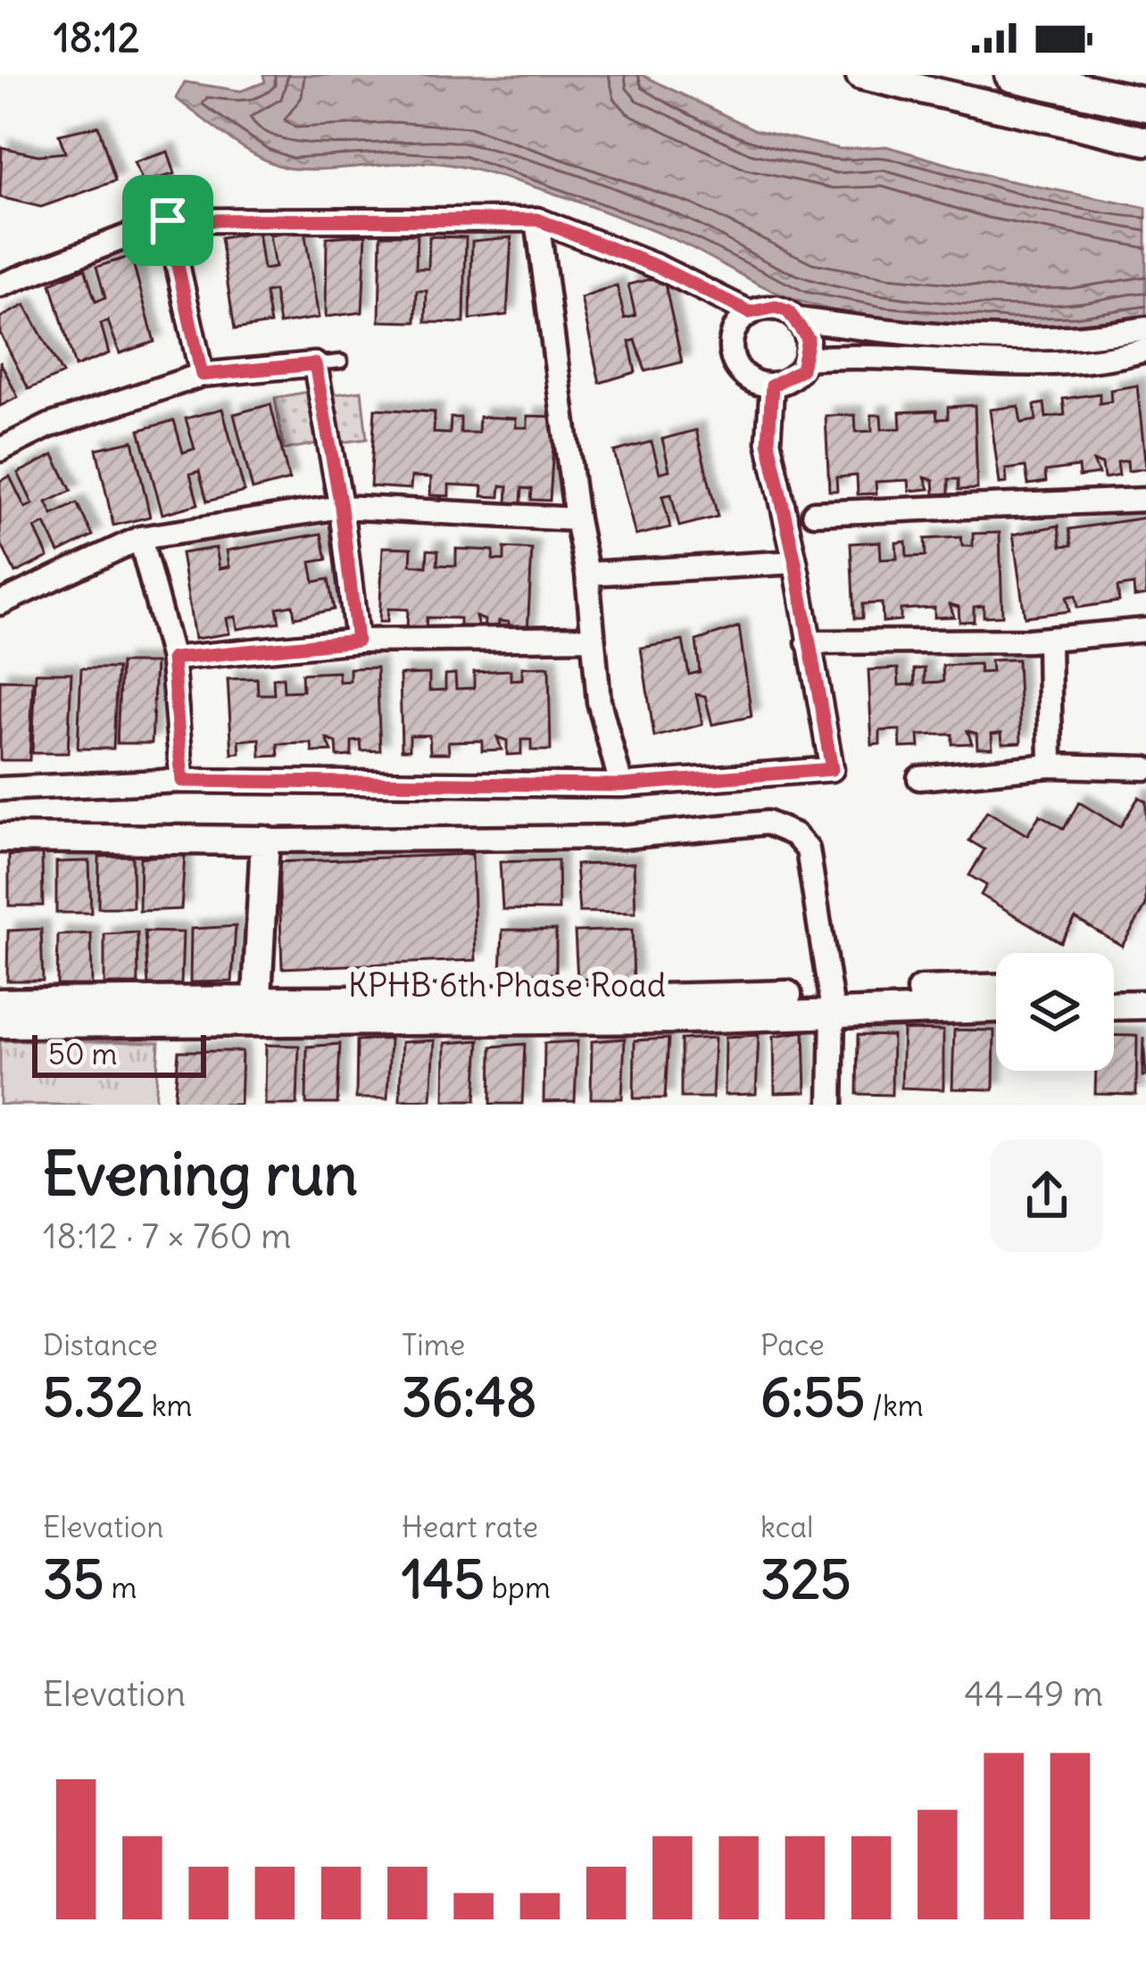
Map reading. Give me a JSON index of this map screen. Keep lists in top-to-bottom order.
{
  "streets": {
    "street": ["KPHB 6th Phase Road"]
  },
  "scale_bar": "50 m",
  "page": {
    "status": "18:12",
    "scale": "50 m",
    "heading": ["Evening run", "18:12 · 7 × 760 m"],
    "stats": [
      ["Distance", "5.32 km"],
      ["Time", "36:48"],
      ["Pace", "6:55 /km"],
      ["Elevation", "35 m"],
      ["Heart rate", "145 bpm"],
      ["kcal", "325"]
    ],
    "chart": ["Elevation", "44–49 m"]
  }
}
